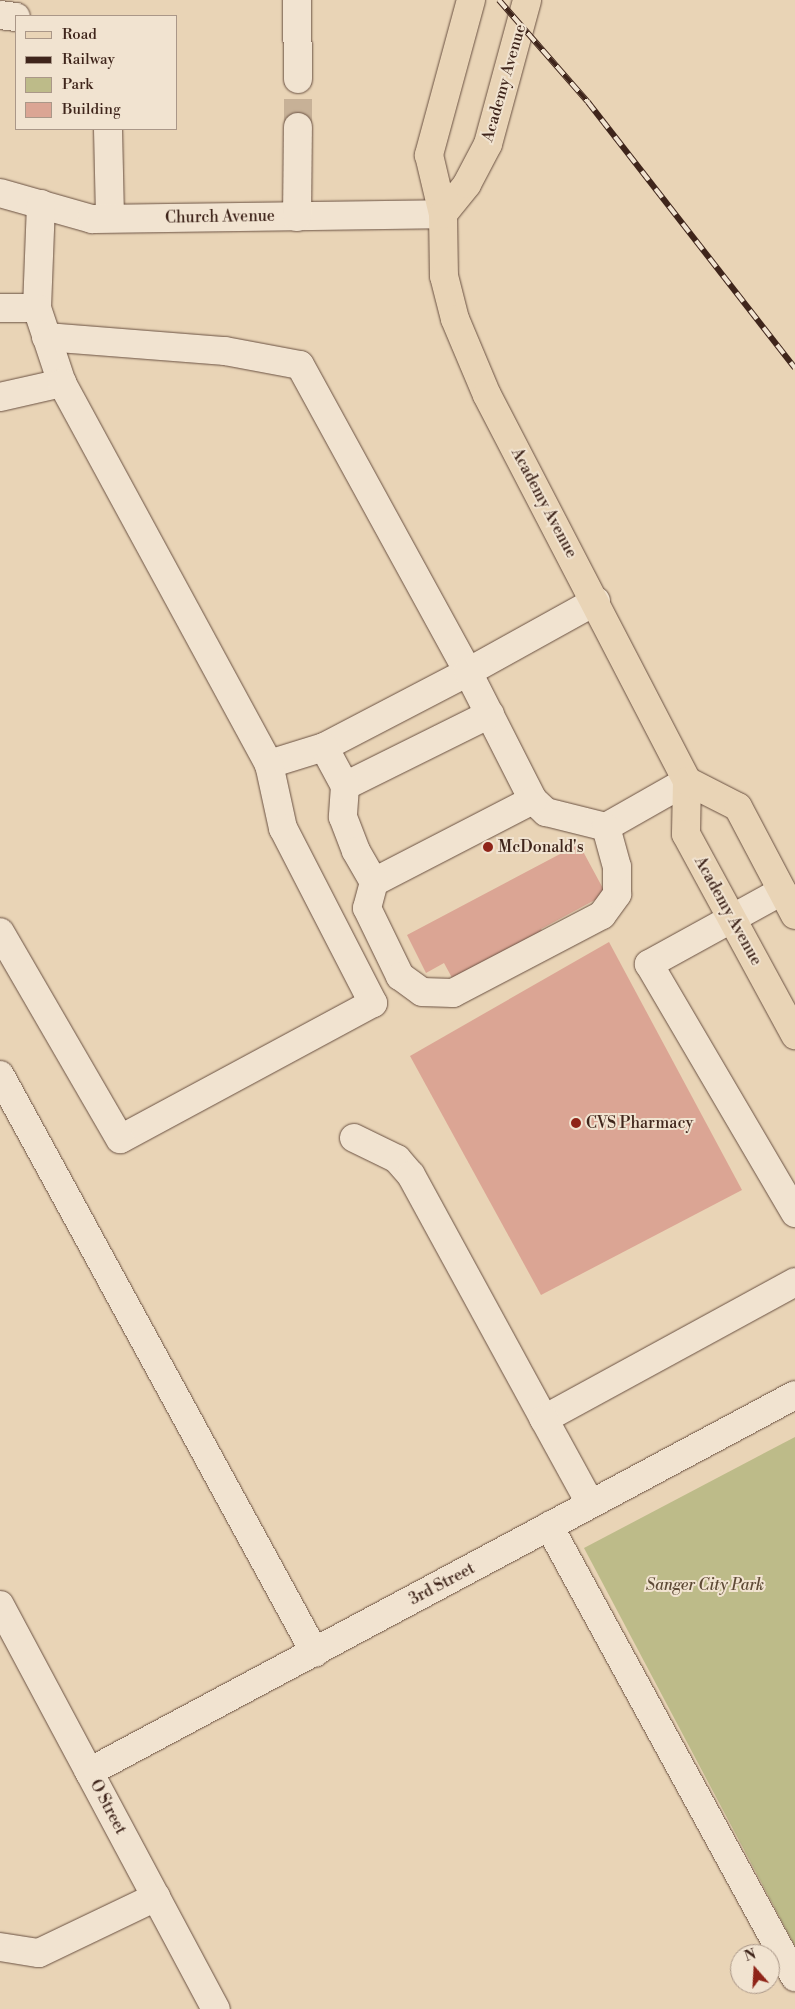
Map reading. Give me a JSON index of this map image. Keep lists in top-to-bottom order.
{
  "streets": {
    "main road": ["Academy Avenue"],
    "street": ["Church Avenue", "3rd Street", "O Street"]
  },
  "crossings": [
    ["Academy Avenue", "Church Avenue"],
    ["3rd Street", "O Street"]
  ],
  "parks": ["Sanger City Park"],
  "places": ["McDonald's", "CVS Pharmacy"],
  "legend": [
    "Road",
    "Railway",
    "Park",
    "Building"
  ],
  "north": "top"
}
